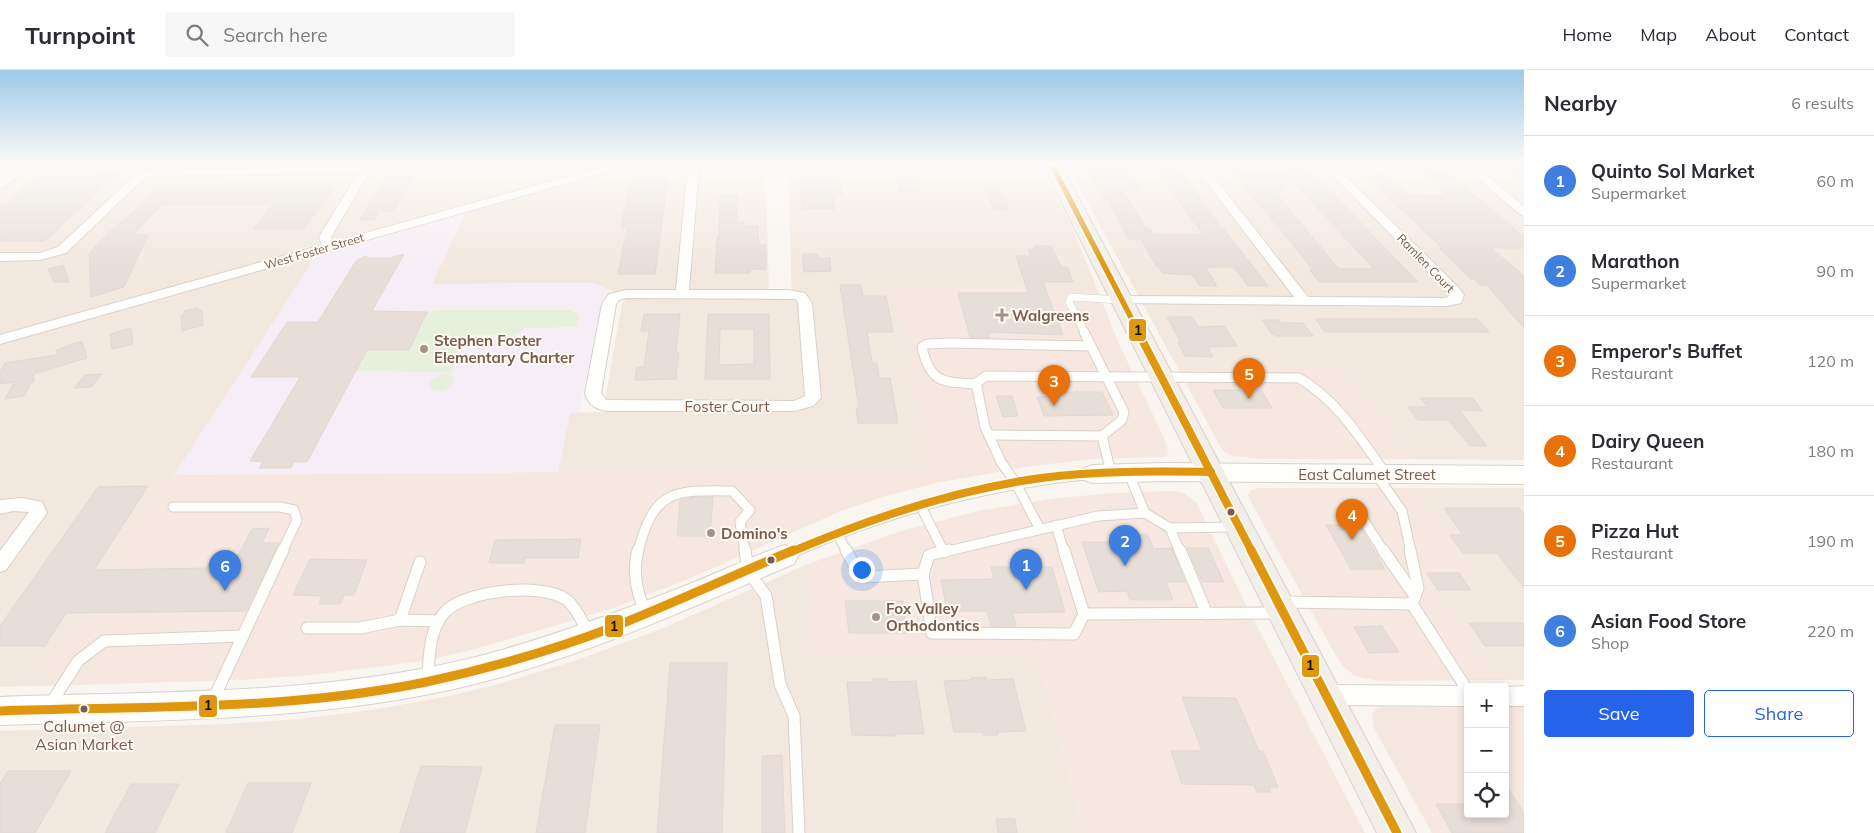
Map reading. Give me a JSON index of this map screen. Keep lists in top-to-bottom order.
{
  "streets": {
    "main road": ["East Calumet Street"],
    "street": ["West Foster Street", "Ramlen Court", "Foster Court"]
  },
  "places": {
    "health": ["Walgreens"],
    "other": [
      "Stephen Foster Elementary Charter",
      "Domino's",
      "Fox Valley Orthodontics",
      "Calumet @ Asian Market"
    ]
  },
  "lines": ["transit line 1"],
  "page": {
    "header": "Turnpoint",
    "search": "Search here",
    "nav": [
      "Home",
      "Map",
      "About",
      "Contact"
    ],
    "heading": ["Nearby", "6 results"],
    "list": [
      {
        "mark": "1",
        "name": "Quinto Sol Market",
        "note": "Supermarket",
        "value": "60 m"
      },
      {
        "mark": "2",
        "name": "Marathon",
        "note": "Supermarket",
        "value": "90 m"
      },
      {
        "mark": "3",
        "name": "Emperor's Buffet",
        "note": "Restaurant",
        "value": "120 m"
      },
      {
        "mark": "4",
        "name": "Dairy Queen",
        "note": "Restaurant",
        "value": "180 m"
      },
      {
        "mark": "5",
        "name": "Pizza Hut",
        "note": "Restaurant",
        "value": "190 m"
      },
      {
        "mark": "6",
        "name": "Asian Food Store",
        "note": "Shop",
        "value": "220 m"
      }
    ],
    "pins": [
      "5",
      "3",
      "4",
      "2",
      "1",
      "6"
    ],
    "buttons": ["Save", "Share"],
    "map_buttons": ["+", "−"]
  }
}
